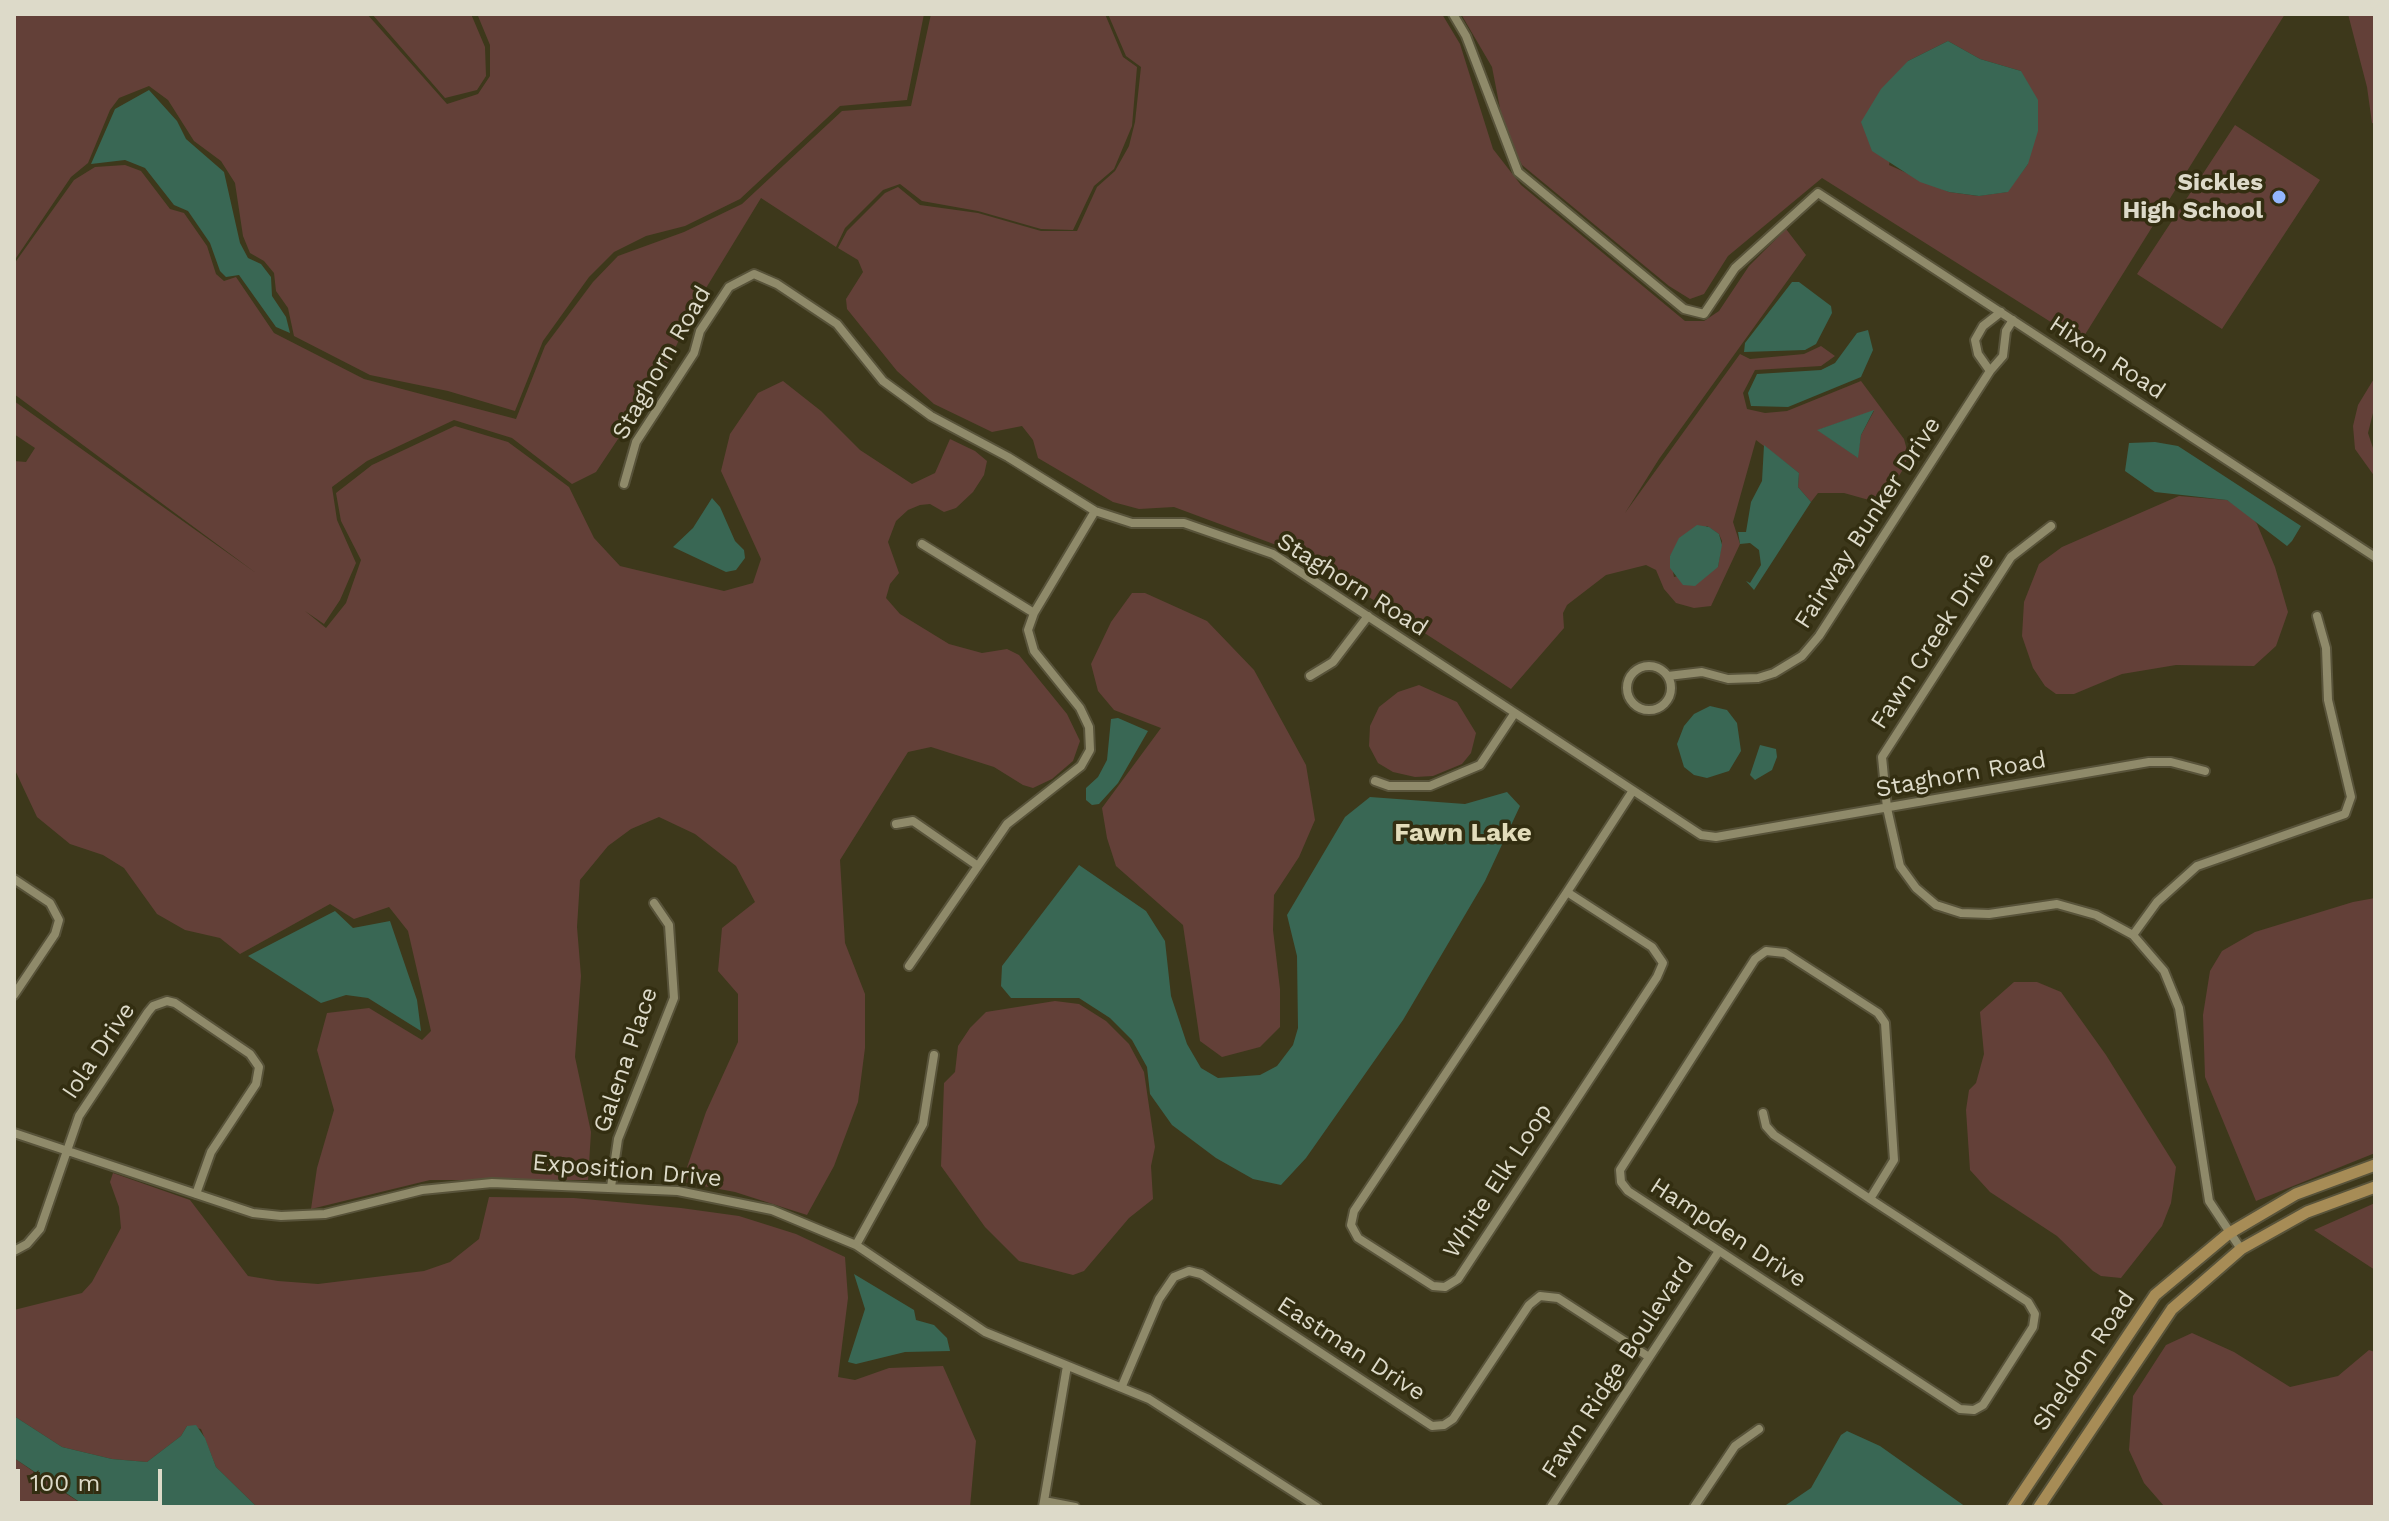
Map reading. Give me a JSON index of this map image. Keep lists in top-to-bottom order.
{
  "streets": {
    "main road": ["Sheldon Road"],
    "street": [
      "Hixon Road",
      "Staghorn Road",
      "Fairway Bunker Drive",
      "Fawn Creek Drive",
      "Iola Drive",
      "Galena Place",
      "Exposition Drive",
      "White Elk Loop",
      "Hampden Drive",
      "Eastman Drive",
      "Fawn Ridge Boulevard"
    ]
  },
  "crossings": [
    ["Hixon Road", "Fairway Bunker Drive"],
    ["Staghorn Road", "Fawn Creek Drive"],
    ["Staghorn Road", "White Elk Loop"],
    ["Fawn Creek Drive", "Sheldon Road"],
    ["Iola Drive", "Exposition Drive"],
    ["Galena Place", "Exposition Drive"],
    ["Exposition Drive", "Eastman Drive"],
    ["Hampden Drive", "Fawn Ridge Boulevard"],
    ["Eastman Drive", "Fawn Ridge Boulevard"]
  ],
  "districts": ["Fawn Lake"],
  "places": ["Sickles High School"],
  "scale_bar": "100 m"
}
